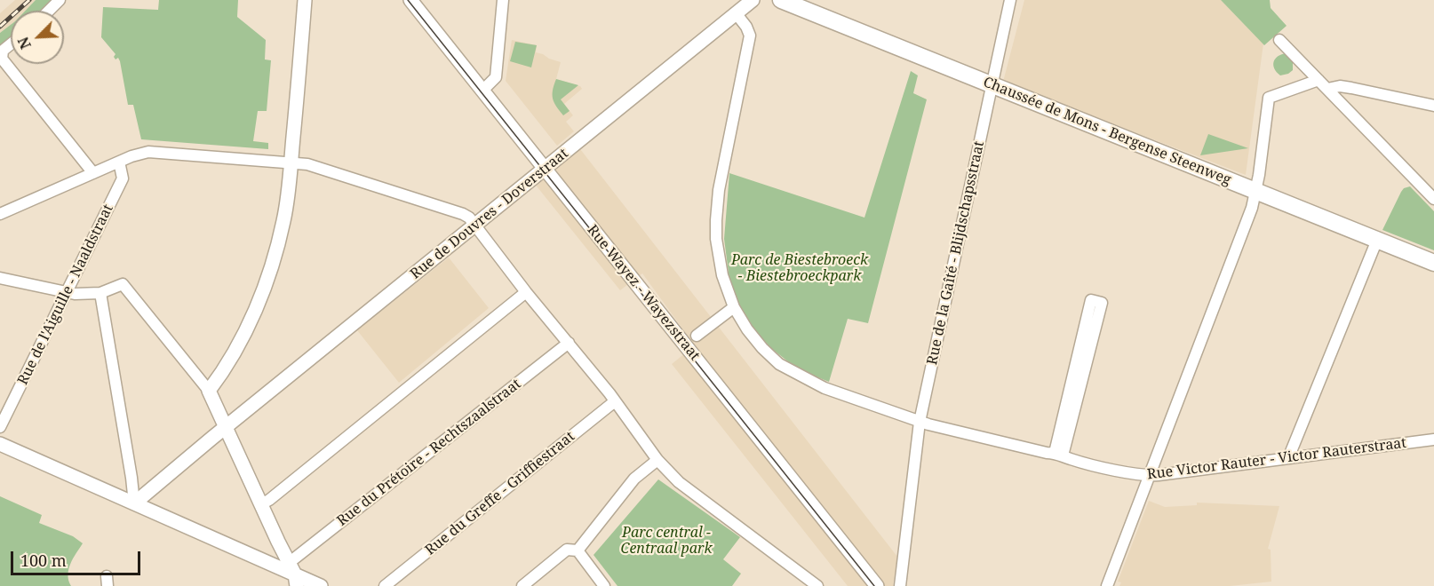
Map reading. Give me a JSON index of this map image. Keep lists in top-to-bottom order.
{
  "streets": {
    "main road": ["Chaussée de Mons - Bergense Steenweg"],
    "street": [
      "Rue de Douvres - Doverstraat",
      "Rue de la Gaîté - Blijdschapsstraat",
      "Rue Wayez - Wayezstraat",
      "Rue de l'Aiguille - Naaldstraat",
      "Rue du Prétoire - Rechtszaalstraat",
      "Rue Victor Rauter - Victor Rauterstraat",
      "Rue du Greffe - Griffiestraat"
    ]
  },
  "crossings": [
    ["Chaussée de Mons - Bergense Steenweg", "Rue de la Gaîté - Blijdschapsstraat"],
    ["Rue de Douvres - Doverstraat", "Rue Wayez - Wayezstraat"],
    ["Rue de Douvres - Doverstraat", "Rue Victor Rauter - Victor Rauterstraat"],
    ["Rue de la Gaîté - Blijdschapsstraat", "Rue Victor Rauter - Victor Rauterstraat"]
  ],
  "parks": ["Parc de Biestebroeck - Biestebroeckpark", "Parc central - Centraal park"],
  "scale_bar": "100 m",
  "north": "bottom left"
}
